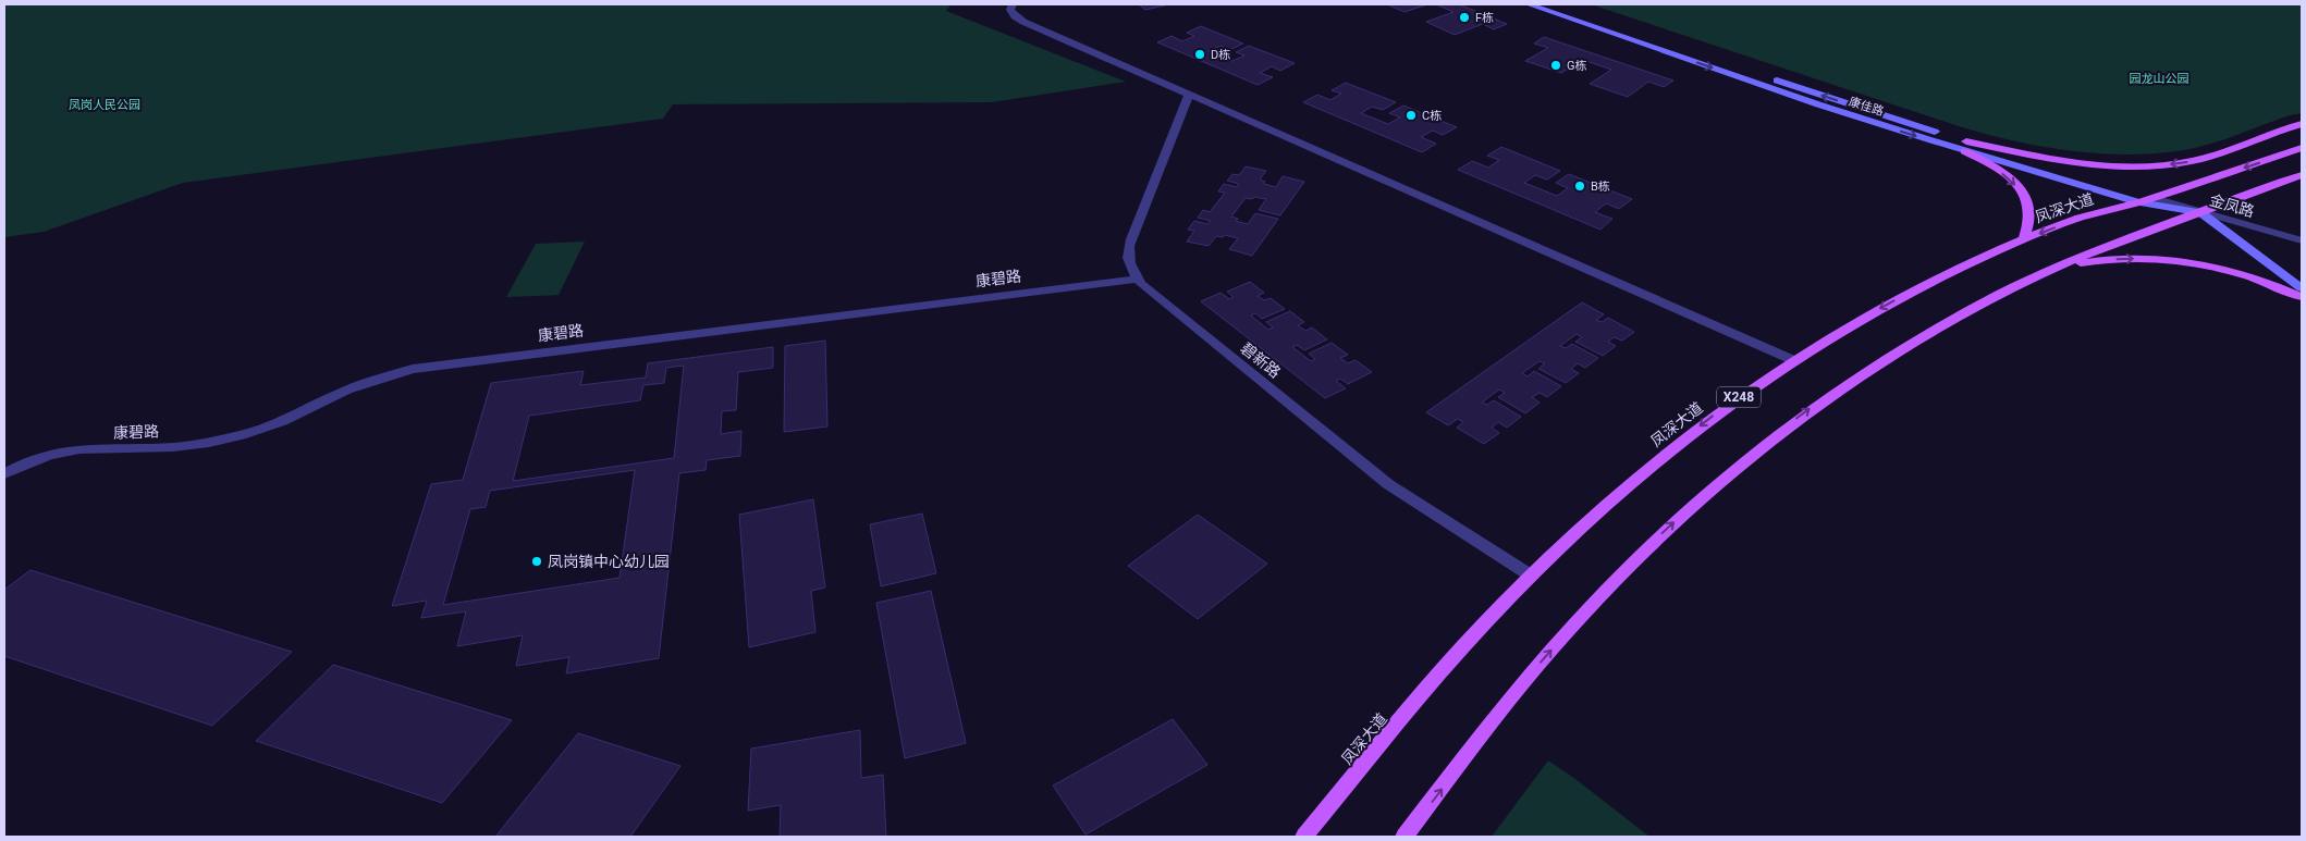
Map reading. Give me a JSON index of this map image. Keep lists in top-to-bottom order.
{
  "streets": {
    "main road": ["凤深大道", "X248"],
    "street": [
      "康佳路",
      "金凤路",
      "康碧路",
      "碧新路"
    ]
  },
  "crossings": [
    ["康佳路", "金凤路"],
    ["康佳路", "凤深大道"],
    ["金凤路", "凤深大道"],
    ["凤深大道", "碧新路"],
    ["康碧路", "碧新路"]
  ],
  "parks": ["园龙山公园", "凤岗人民公园"],
  "places": [
    "F栋",
    "D栋",
    "G栋",
    "C栋",
    "B栋",
    "凤岗镇中心幼儿园"
  ]
}
